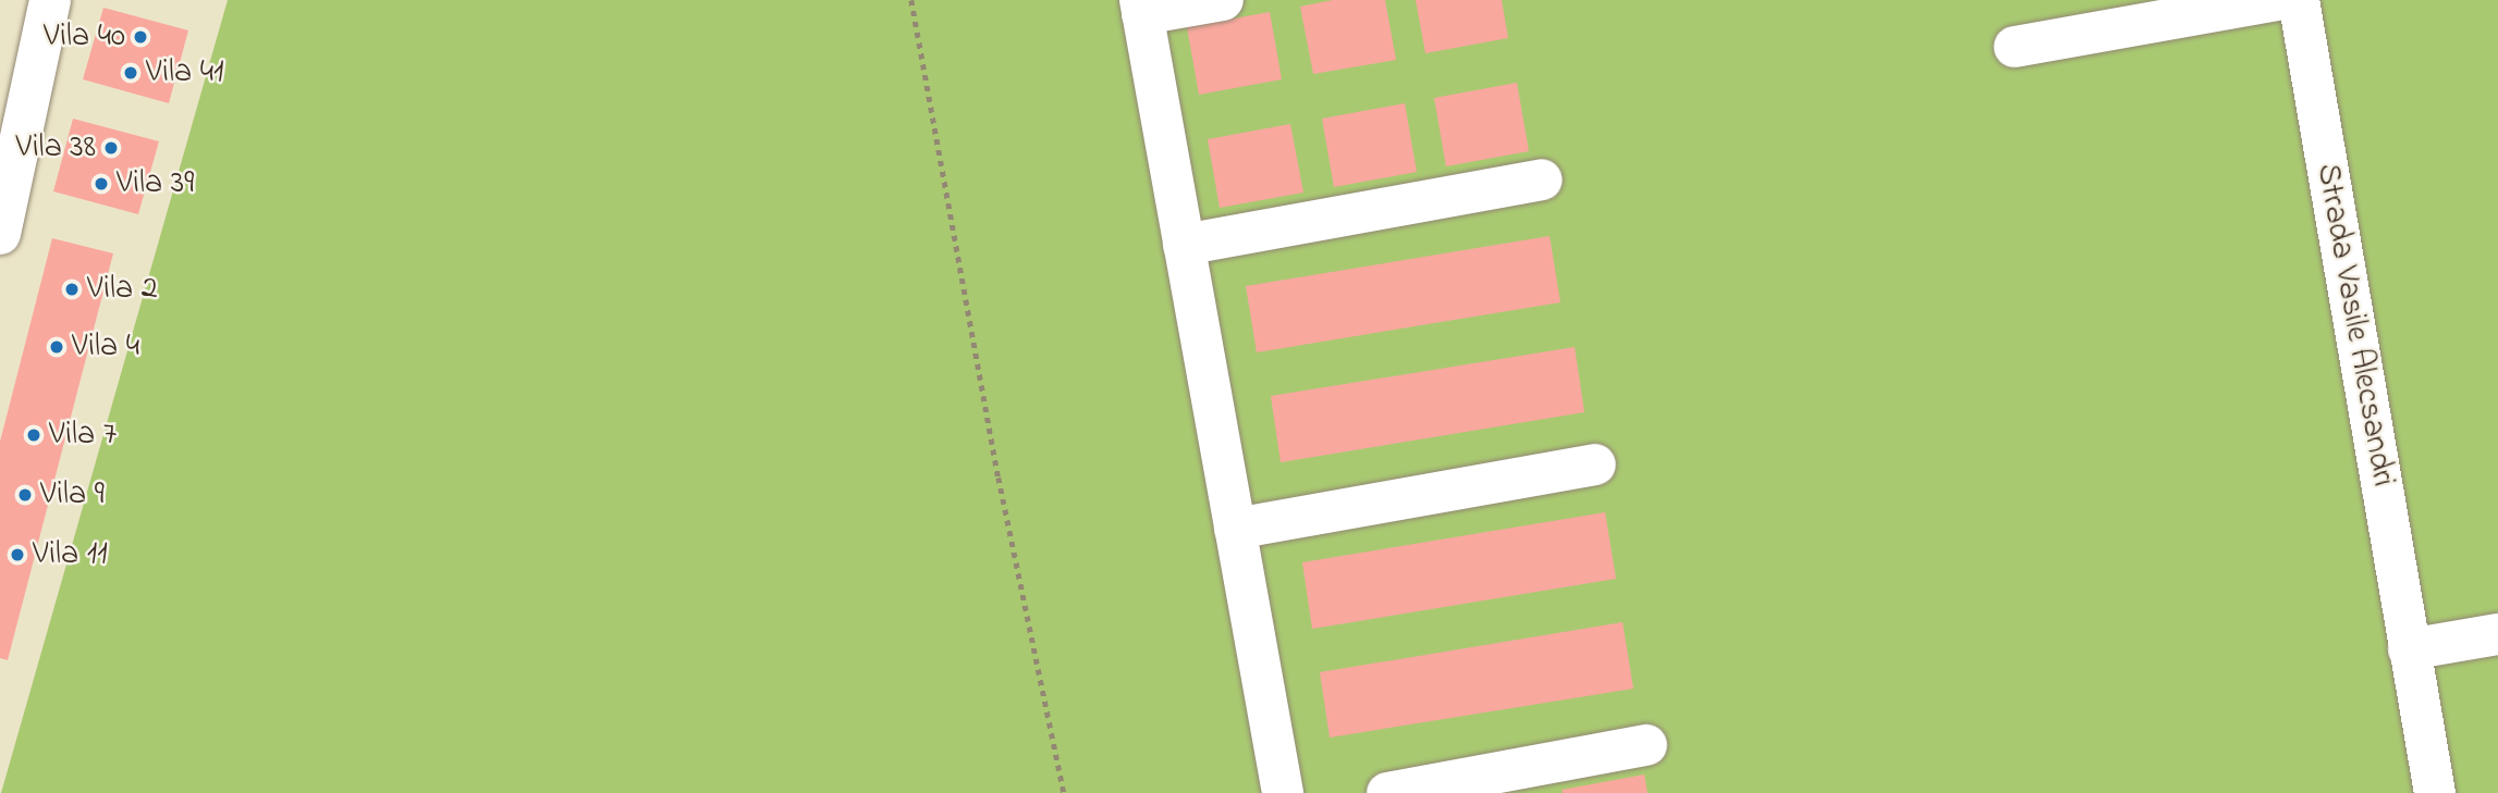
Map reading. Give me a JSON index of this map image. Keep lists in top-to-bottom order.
{
  "streets": {
    "street": ["Strada Vasile Alecsandri"]
  },
  "places": [
    "Vila 40",
    "Vila 41",
    "Vila 38",
    "Vila 39",
    "Vila 2",
    "Vila 4",
    "Vila 7",
    "Vila 9",
    "Vila 11"
  ]
}
